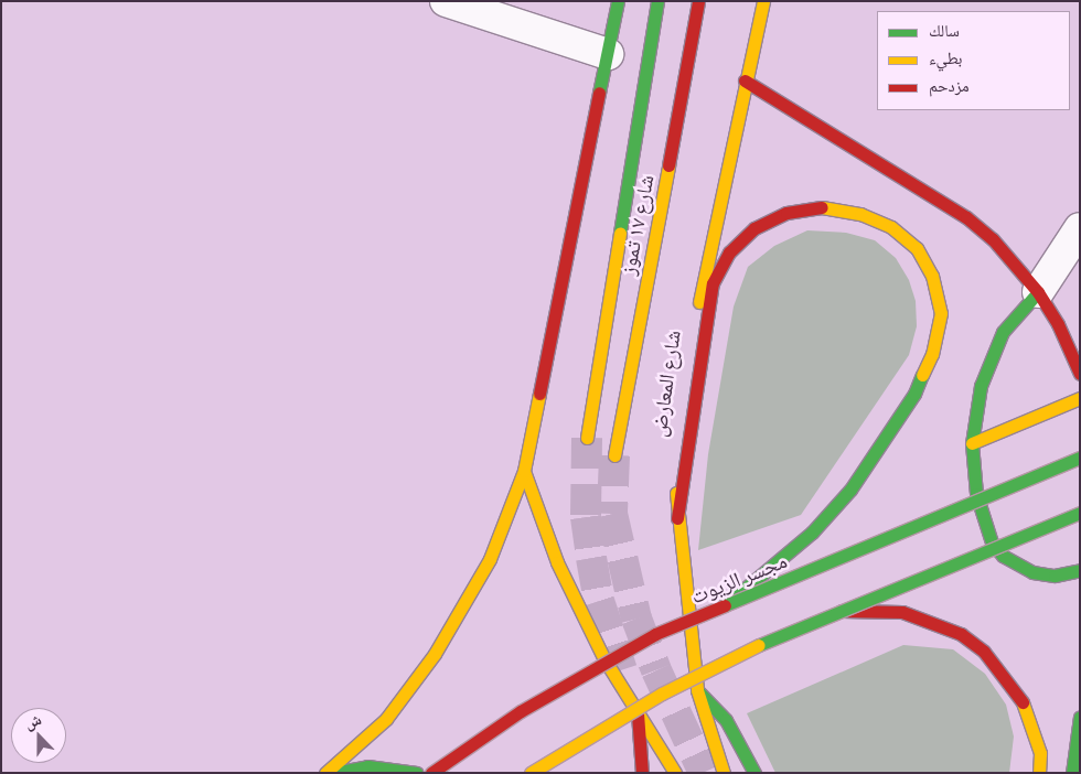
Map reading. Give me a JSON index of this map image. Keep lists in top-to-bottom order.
{
  "streets": {
    "main road": ["شارع ١٧ تموز", "شارع المعارض", "مجسر الزيوت"]
  },
  "legend": ["سالك", "بطيء", "مزدحم"],
  "north": "top"
}
